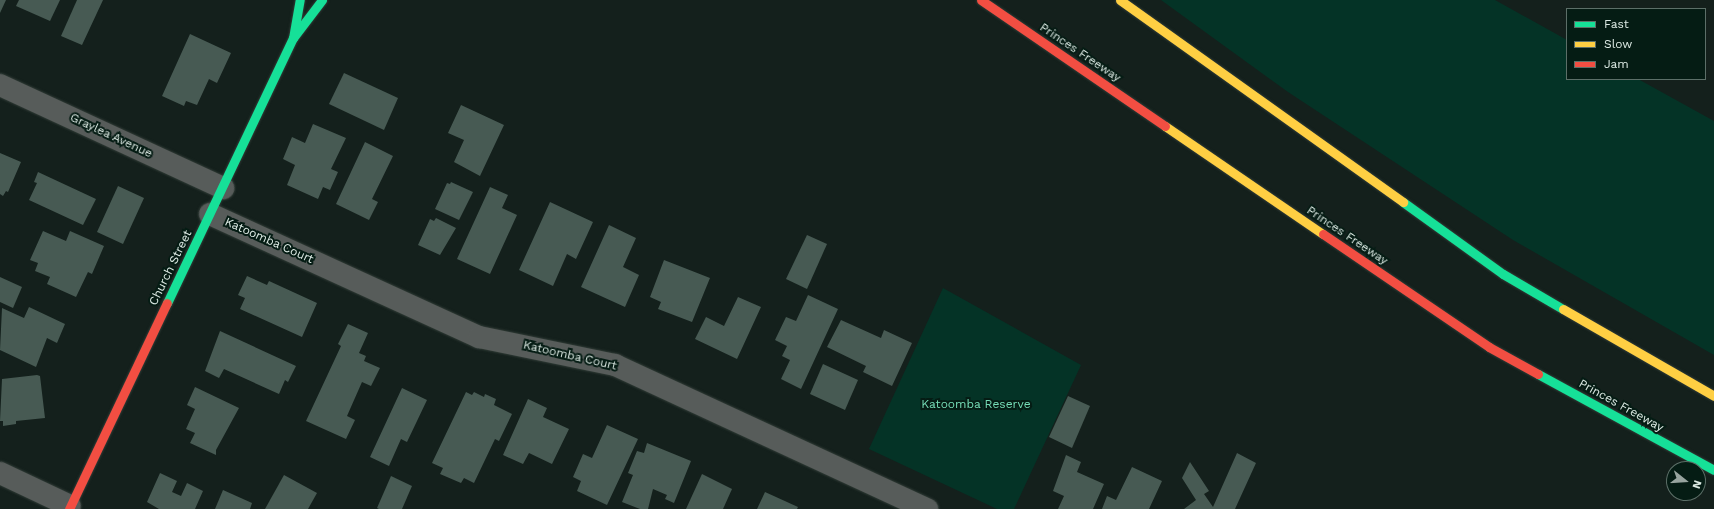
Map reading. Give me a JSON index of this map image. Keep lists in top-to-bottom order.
{
  "streets": {
    "main road": ["Princes Freeway", "Church Street"],
    "street": ["Graylea Avenue", "Katoomba Court"]
  },
  "crossings": [
    ["Graylea Avenue", "Church Street"],
    ["Katoomba Court", "Church Street"]
  ],
  "parks": ["Katoomba Reserve"],
  "legend": ["Fast", "Slow", "Jam"],
  "north": "right"
}
